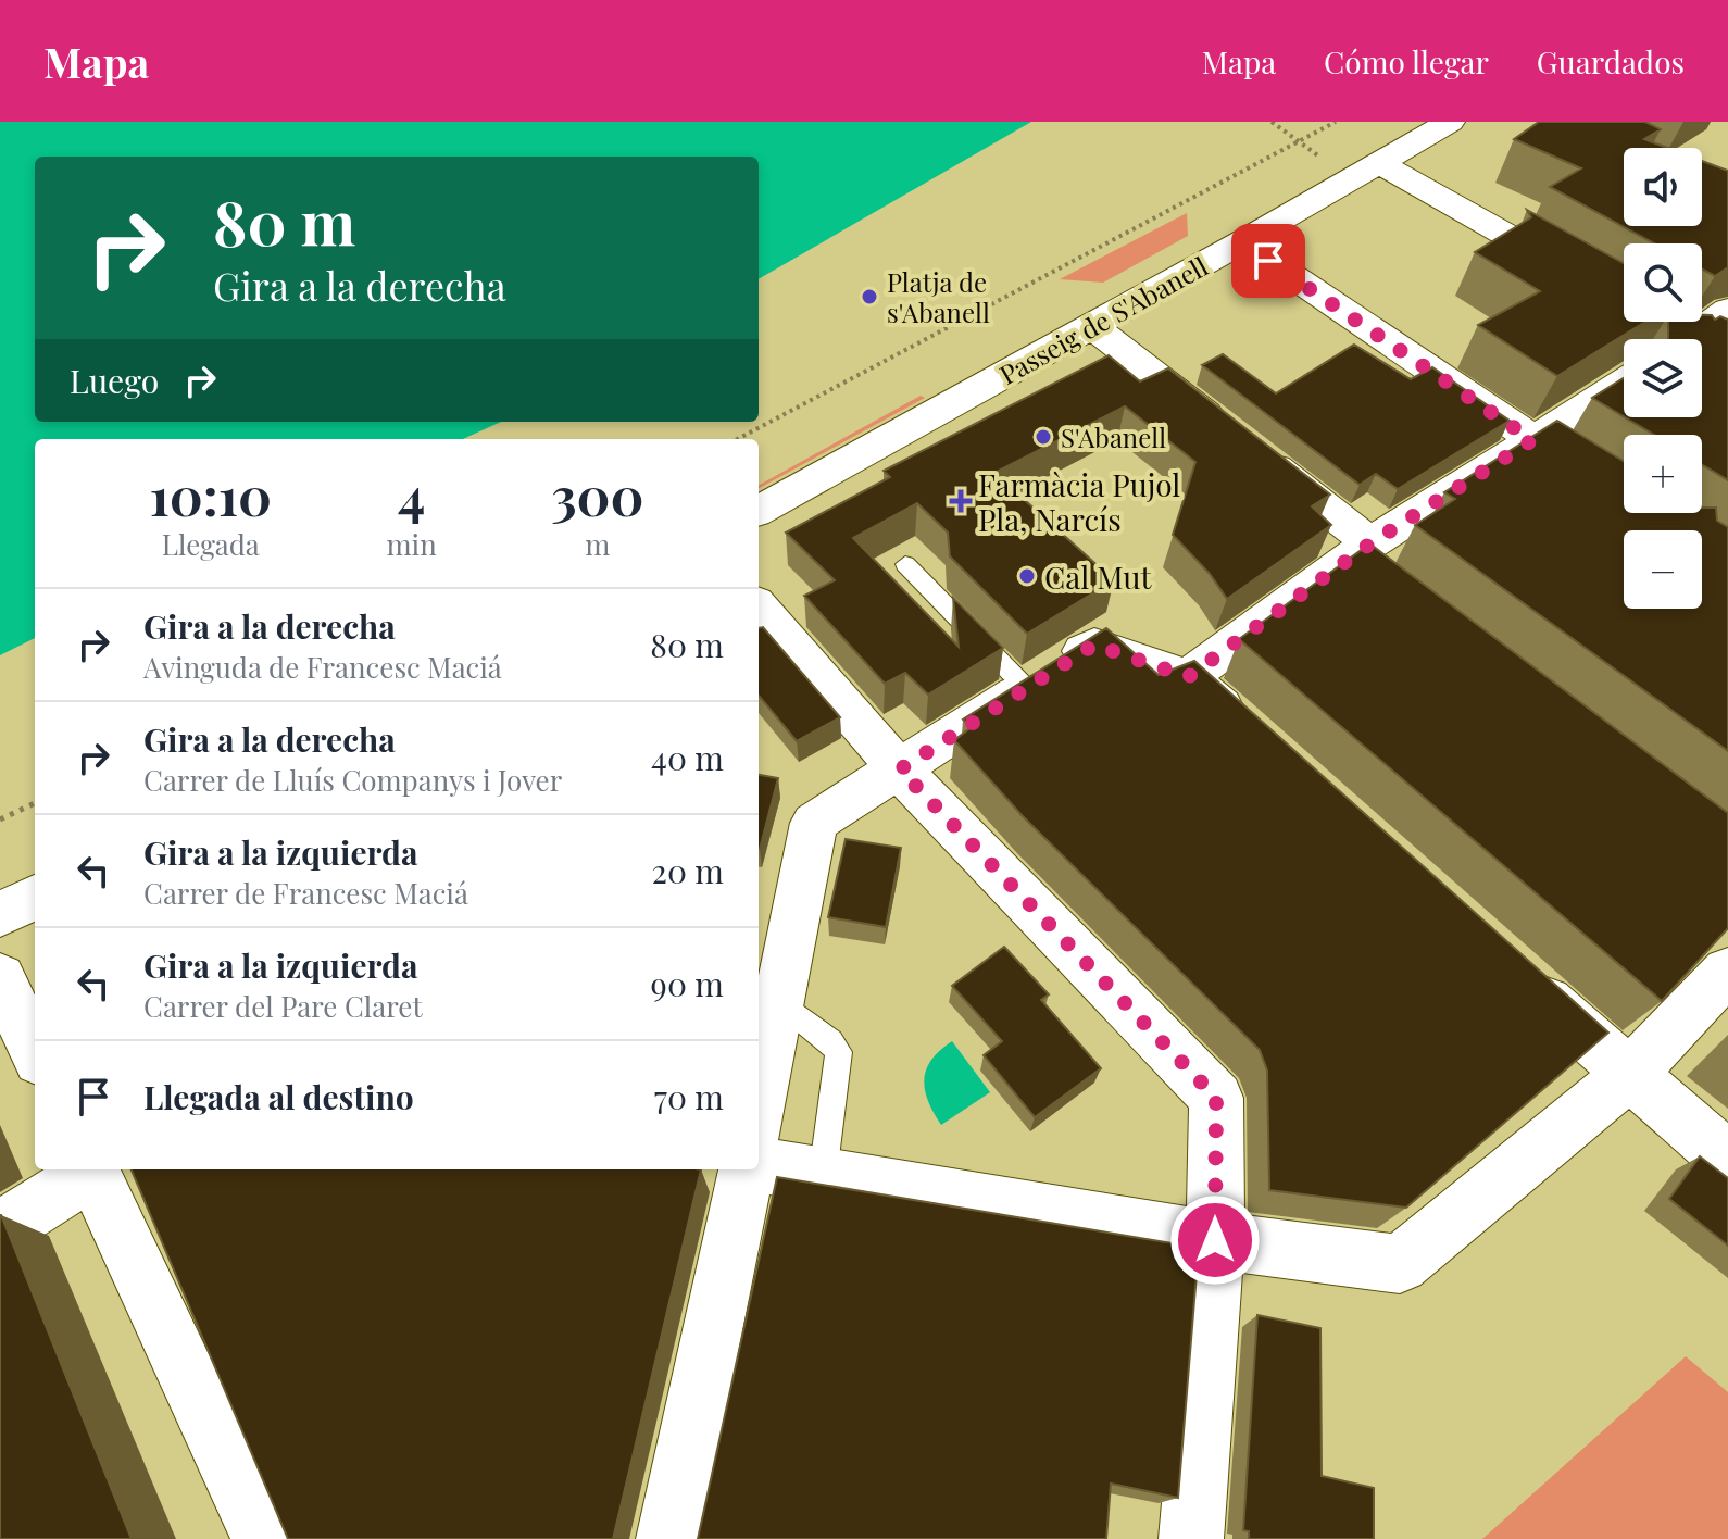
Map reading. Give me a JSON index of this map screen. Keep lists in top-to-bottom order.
{
  "streets": {
    "street": ["Passeig de S'Abanell"]
  },
  "places": {
    "other": ["Platja de s'Abanell", "S'Abanell", "Cal Mut"],
    "health": ["Farmàcia Pujol Pla, Narcís"]
  },
  "page": {
    "header": "Mapa",
    "nav": ["Mapa", "Cómo llegar", "Guardados"],
    "map_buttons": ["+", "−"],
    "turn": ["80 m", "Gira a la derecha"],
    "then": "Luego",
    "eta": [
      "10:10",
      "Llegada",
      "4",
      "min",
      "300",
      "m"
    ],
    "list": [
      {
        "name": "Gira a la derecha",
        "note": "Avinguda de Francesc Maciá",
        "value": "80 m"
      },
      {
        "name": "Gira a la derecha",
        "note": "Carrer de Lluís Companys i Jover",
        "value": "40 m"
      },
      {
        "name": "Gira a la izquierda",
        "note": "Carrer de Francesc Maciá",
        "value": "20 m"
      },
      {
        "name": "Gira a la izquierda",
        "note": "Carrer del Pare Claret",
        "value": "90 m"
      },
      {
        "name": "Llegada al destino",
        "value": "70 m"
      }
    ]
  }
}
